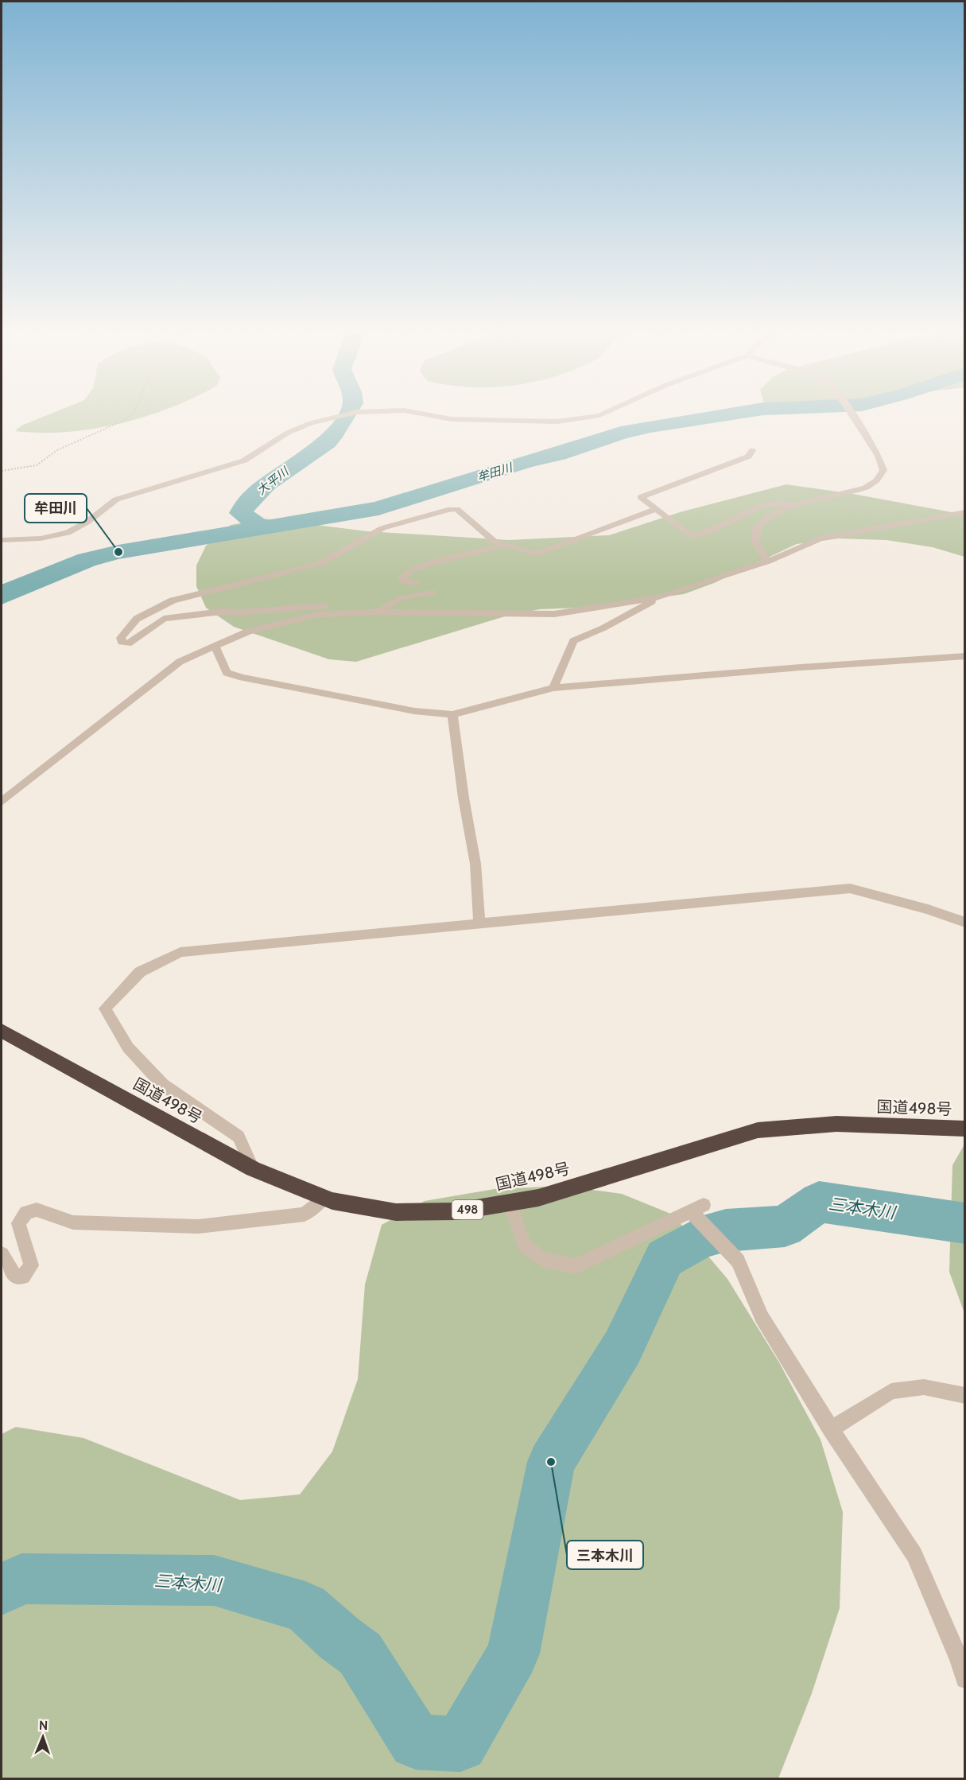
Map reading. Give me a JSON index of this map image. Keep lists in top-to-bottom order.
{
  "streets": {
    "highway": ["国道498号", "498"]
  },
  "water": ["牟田川", "大平川", "三本木川"],
  "places": ["牟田川", "三本木川"],
  "north": "top"
}
